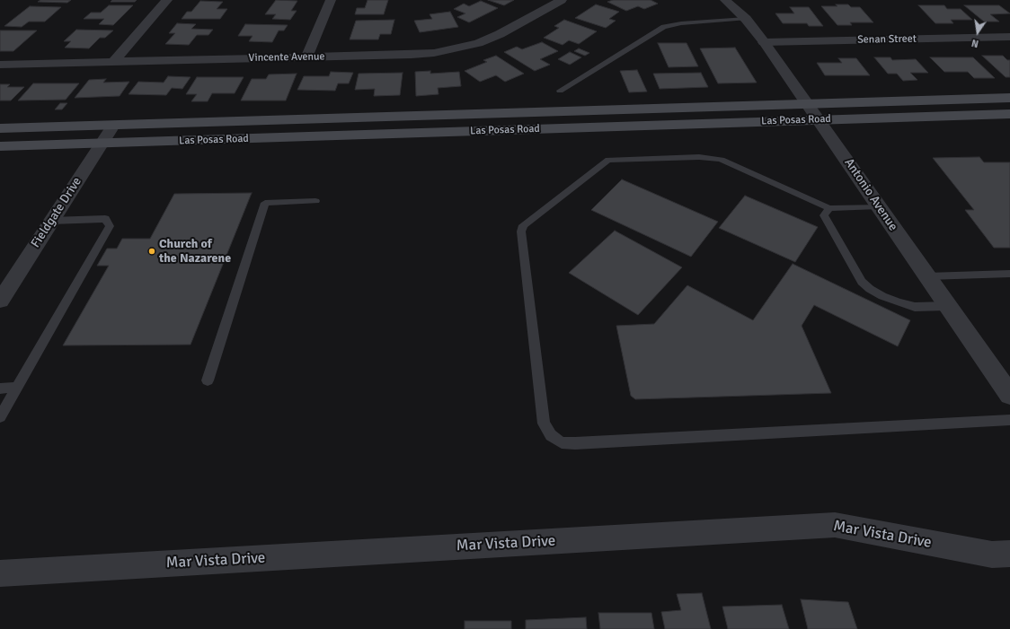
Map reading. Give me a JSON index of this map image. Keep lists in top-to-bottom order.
{
  "streets": {
    "main road": ["Las Posas Road"],
    "street": [
      "Senan Street",
      "Vincente Avenue",
      "Antonio Avenue",
      "Fieldgate Drive",
      "Mar Vista Drive"
    ]
  },
  "crossings": [
    ["Senan Street", "Antonio Avenue"],
    ["Las Posas Road", "Antonio Avenue"],
    ["Las Posas Road", "Fieldgate Drive"]
  ],
  "places": ["Church of the Nazarene"],
  "north": "bottom"
}
